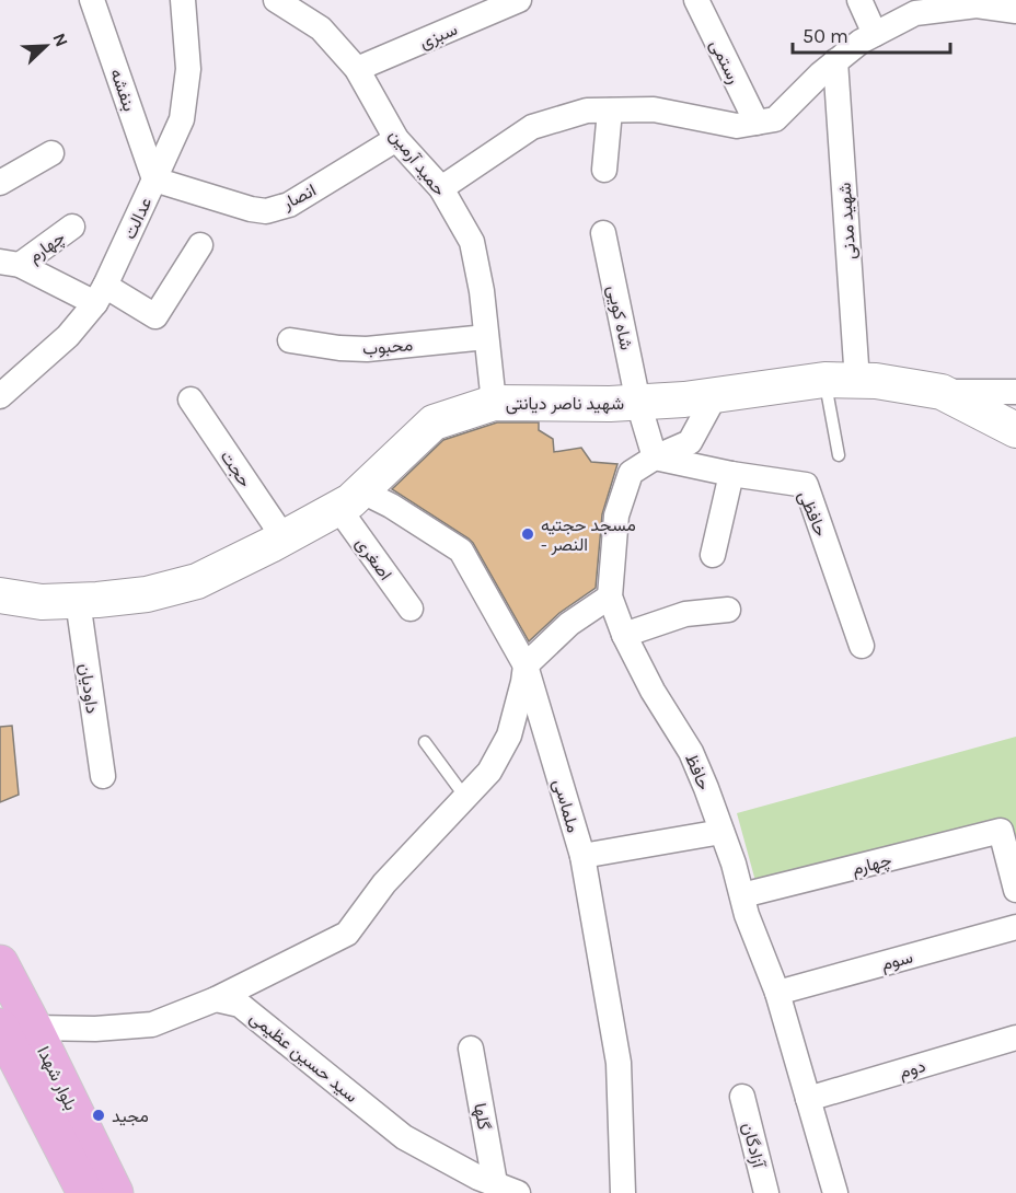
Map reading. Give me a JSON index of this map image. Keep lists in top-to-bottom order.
{
  "streets": {
    "main road": ["شهید ناصر دیانتی", "بلوار شهدا"],
    "street": [
      "سبزی",
      "رستمی",
      "بنفشه",
      "حمید آرمین",
      "انصار",
      "عدالت",
      "شهید مدنی",
      "چهارم",
      "شاه کویی",
      "محبوب",
      "حجت",
      "حافظی",
      "اصغری",
      "داودیان",
      "حافظ",
      "ملماسی",
      "سوم",
      "سید حسین عظیمی",
      "دوم",
      "گلها",
      "آزادگان"
    ]
  },
  "crossings": [
    ["سبزی", "حمید آرمین"],
    ["بنفشه", "انصار"],
    ["بنفشه", "عدالت"],
    ["حمید آرمین", "انصار"],
    ["حمید آرمین", "محبوب"],
    ["حمید آرمین", "شهید ناصر دیانتی"],
    ["انصار", "عدالت"],
    ["شهید مدنی", "شهید ناصر دیانتی"],
    ["چهارم", "حافظ"],
    ["شاه کویی", "شهید ناصر دیانتی"],
    ["شاه کویی", "حافظی"],
    ["شاه کویی", "حافظ"],
    ["شهید ناصر دیانتی", "حجت"],
    ["شهید ناصر دیانتی", "اصغری"],
    ["شهید ناصر دیانتی", "داودیان"],
    ["شهید ناصر دیانتی", "حافظ"],
    ["شهید ناصر دیانتی", "ملماسی"],
    ["حافظی", "حافظ"],
    ["اصغری", "ملماسی"],
    ["حافظ", "سوم"],
    ["حافظ", "دوم"],
    ["سید حسین عظیمی", "گلها"]
  ],
  "places": ["مسجد حجتیه - النصر", "مجید"],
  "scale_bar": "50 m",
  "north": "top right"
}
